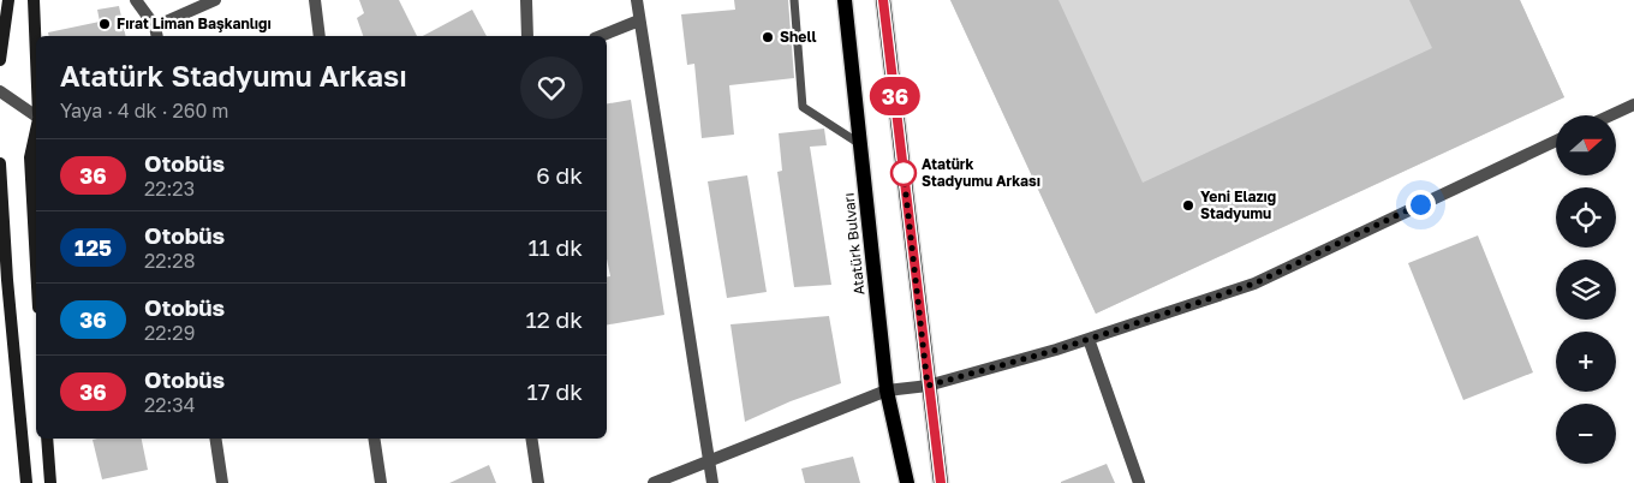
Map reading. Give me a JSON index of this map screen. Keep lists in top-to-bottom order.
{
  "streets": {
    "main road": ["Atatürk Bulvarı"]
  },
  "places": [
    "Fırat Liman Başkanlığı",
    "Shell",
    "Atatürk Stadyumu Arkası",
    "Yeni Elazığ Stadyumu"
  ],
  "lines": ["bus line 36"],
  "north": "right",
  "page": {
    "on_map": "36",
    "heading": ["Atatürk Stadyumu Arkası", "Yaya · 4 dk · 260 m"],
    "map_buttons": ["+", "−"],
    "list": [
      {
        "mark": "36",
        "name": "Otobüs",
        "note": "22:23",
        "value": "6 dk"
      },
      {
        "mark": "125",
        "name": "Otobüs",
        "note": "22:28",
        "value": "11 dk"
      },
      {
        "mark": "36",
        "name": "Otobüs",
        "note": "22:29",
        "value": "12 dk"
      },
      {
        "mark": "36",
        "name": "Otobüs",
        "note": "22:34",
        "value": "17 dk"
      }
    ]
  }
}
